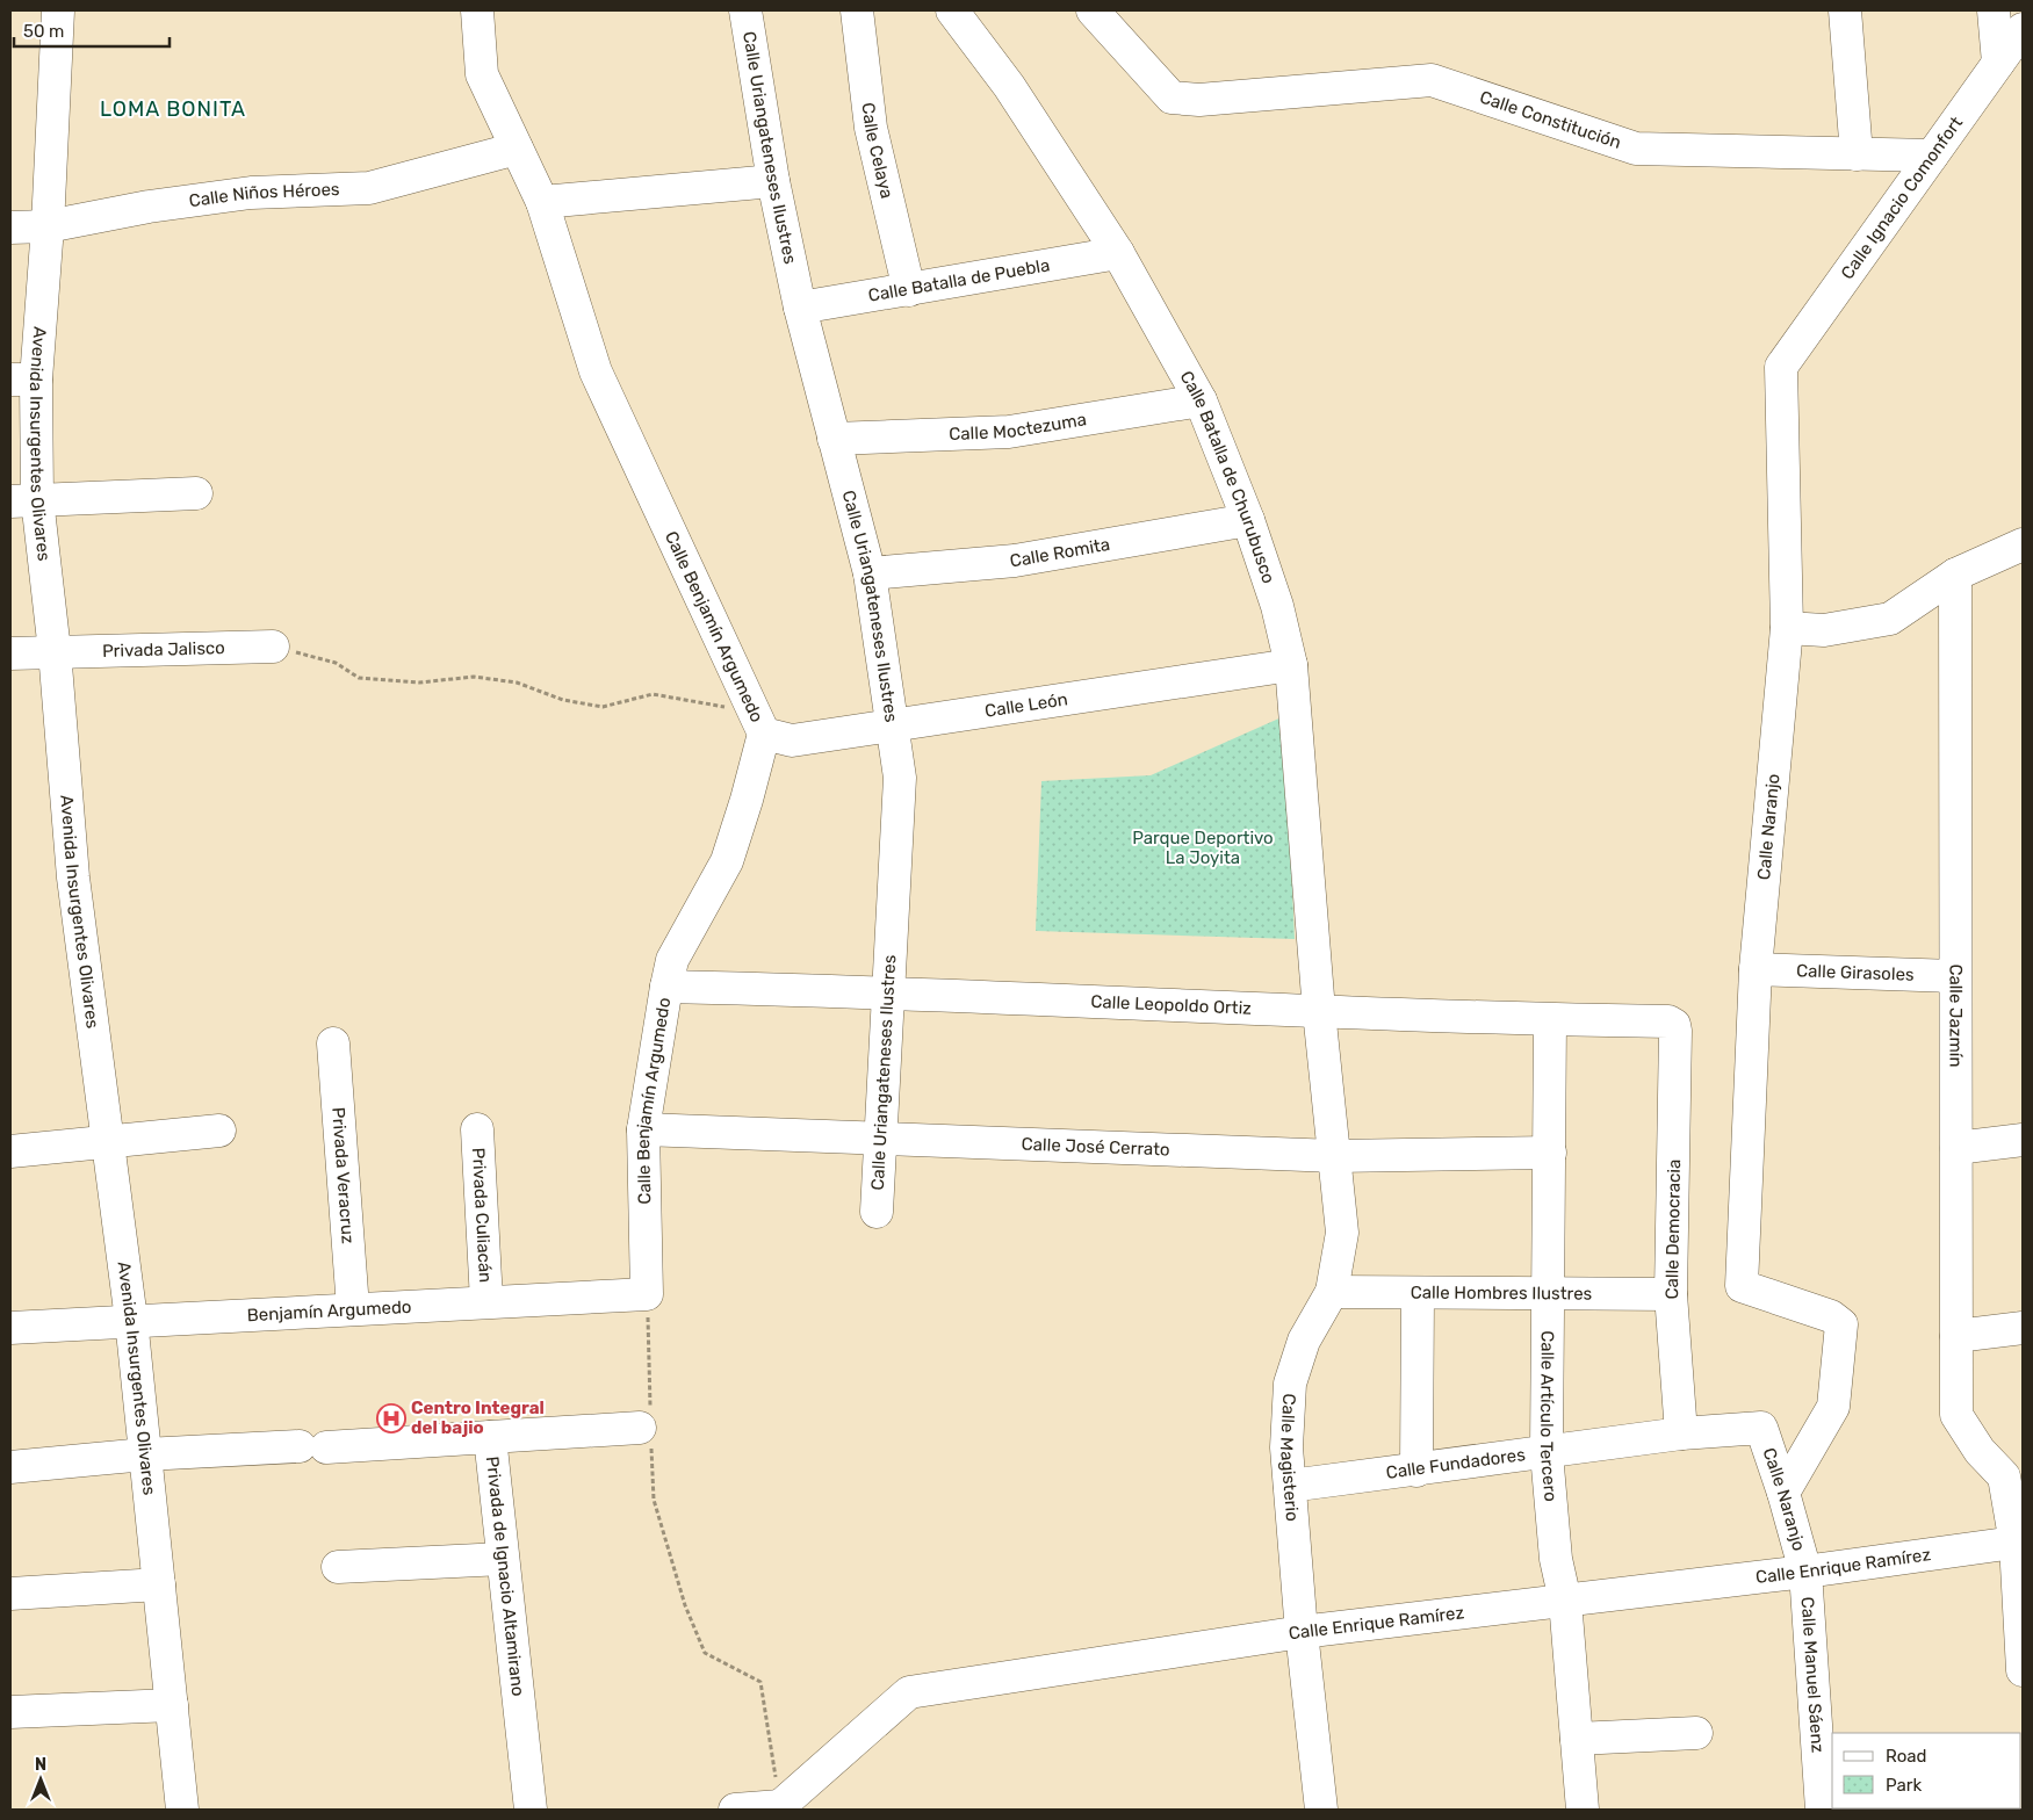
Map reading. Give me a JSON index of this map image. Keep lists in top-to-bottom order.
{
  "streets": {
    "street": [
      "Calle Constitución",
      "Calle Uriangateneses Ilustres",
      "Calle Celaya",
      "Calle Niños Héroes",
      "Calle Ignacio Comonfort",
      "Calle Batalla de Puebla",
      "Calle Moctezuma",
      "Avenida Insurgentes Olivares",
      "Calle Batalla de Churubusco",
      "Calle Romita",
      "Calle Benjamín Argumedo",
      "Privada Jalisco",
      "Calle León",
      "Calle Naranjo",
      "Calle Girasoles",
      "Calle Leopoldo Ortiz",
      "Calle Jazmín",
      "Calle José Cerrato",
      "Privada Veracruz",
      "Privada Culiacán",
      "Calle Democracia",
      "Calle Hombres Ilustres",
      "Benjamín Argumedo",
      "Calle Artículo Tercero",
      "Calle Magisterio",
      "Calle Fundadores",
      "Calle Enrique Ramírez",
      "Privada de Ignacio Altamirano",
      "Calle Manuel Sáenz"
    ]
  },
  "crossings": [
    ["Calle Constitución", "Calle Ignacio Comonfort"],
    ["Calle Uriangateneses Ilustres", "Calle Batalla de Puebla"],
    ["Calle Uriangateneses Ilustres", "Calle Moctezuma"],
    ["Calle Uriangateneses Ilustres", "Calle Romita"],
    ["Calle Uriangateneses Ilustres", "Calle León"],
    ["Calle Uriangateneses Ilustres", "Calle Leopoldo Ortiz"],
    ["Calle Uriangateneses Ilustres", "Calle José Cerrato"],
    ["Calle Celaya", "Calle Batalla de Puebla"],
    ["Calle Niños Héroes", "Avenida Insurgentes Olivares"],
    ["Calle Niños Héroes", "Calle Benjamín Argumedo"],
    ["Calle Ignacio Comonfort", "Calle Naranjo"],
    ["Calle Batalla de Puebla", "Calle Batalla de Churubusco"],
    ["Calle Moctezuma", "Calle Batalla de Churubusco"],
    ["Avenida Insurgentes Olivares", "Privada Jalisco"],
    ["Avenida Insurgentes Olivares", "Benjamín Argumedo"],
    ["Avenida Insurgentes Olivares", "Privada de Ignacio Altamirano"],
    ["Calle Batalla de Churubusco", "Calle Romita"],
    ["Calle Batalla de Churubusco", "Calle León"],
    ["Calle Batalla de Churubusco", "Calle Leopoldo Ortiz"],
    ["Calle Batalla de Churubusco", "Calle Magisterio"],
    ["Calle Benjamín Argumedo", "Calle León"],
    ["Calle Benjamín Argumedo", "Calle Leopoldo Ortiz"],
    ["Calle Benjamín Argumedo", "Calle José Cerrato"],
    ["Calle Benjamín Argumedo", "Benjamín Argumedo"],
    ["Calle Naranjo", "Calle Girasoles"],
    ["Calle Naranjo", "Calle Fundadores"],
    ["Calle Naranjo", "Calle Enrique Ramírez"],
    ["Calle Naranjo", "Calle Manuel Sáenz"],
    ["Calle Girasoles", "Calle Jazmín"],
    ["Calle Leopoldo Ortiz", "Calle Democracia"],
    ["Calle Leopoldo Ortiz", "Calle Artículo Tercero"],
    ["Calle Leopoldo Ortiz", "Calle Magisterio"],
    ["Calle Jazmín", "Calle Enrique Ramírez"],
    ["Calle José Cerrato", "Calle Artículo Tercero"],
    ["Calle José Cerrato", "Calle Magisterio"],
    ["Privada Veracruz", "Benjamín Argumedo"],
    ["Privada Culiacán", "Benjamín Argumedo"],
    ["Calle Democracia", "Calle Hombres Ilustres"],
    ["Calle Democracia", "Calle Fundadores"],
    ["Calle Hombres Ilustres", "Calle Artículo Tercero"],
    ["Calle Hombres Ilustres", "Calle Magisterio"],
    ["Calle Artículo Tercero", "Calle Fundadores"],
    ["Calle Artículo Tercero", "Calle Enrique Ramírez"],
    ["Calle Magisterio", "Calle Fundadores"],
    ["Calle Magisterio", "Calle Enrique Ramírez"],
    ["Calle Enrique Ramírez", "Calle Manuel Sáenz"]
  ],
  "districts": ["LOMA BONITA"],
  "parks": ["Parque Deportivo La Joyita"],
  "places": {
    "hospital": ["Centro Integral del bajio"]
  },
  "legend": ["Road", "Park"],
  "scale_bar": "50 m",
  "north": "top"
}
